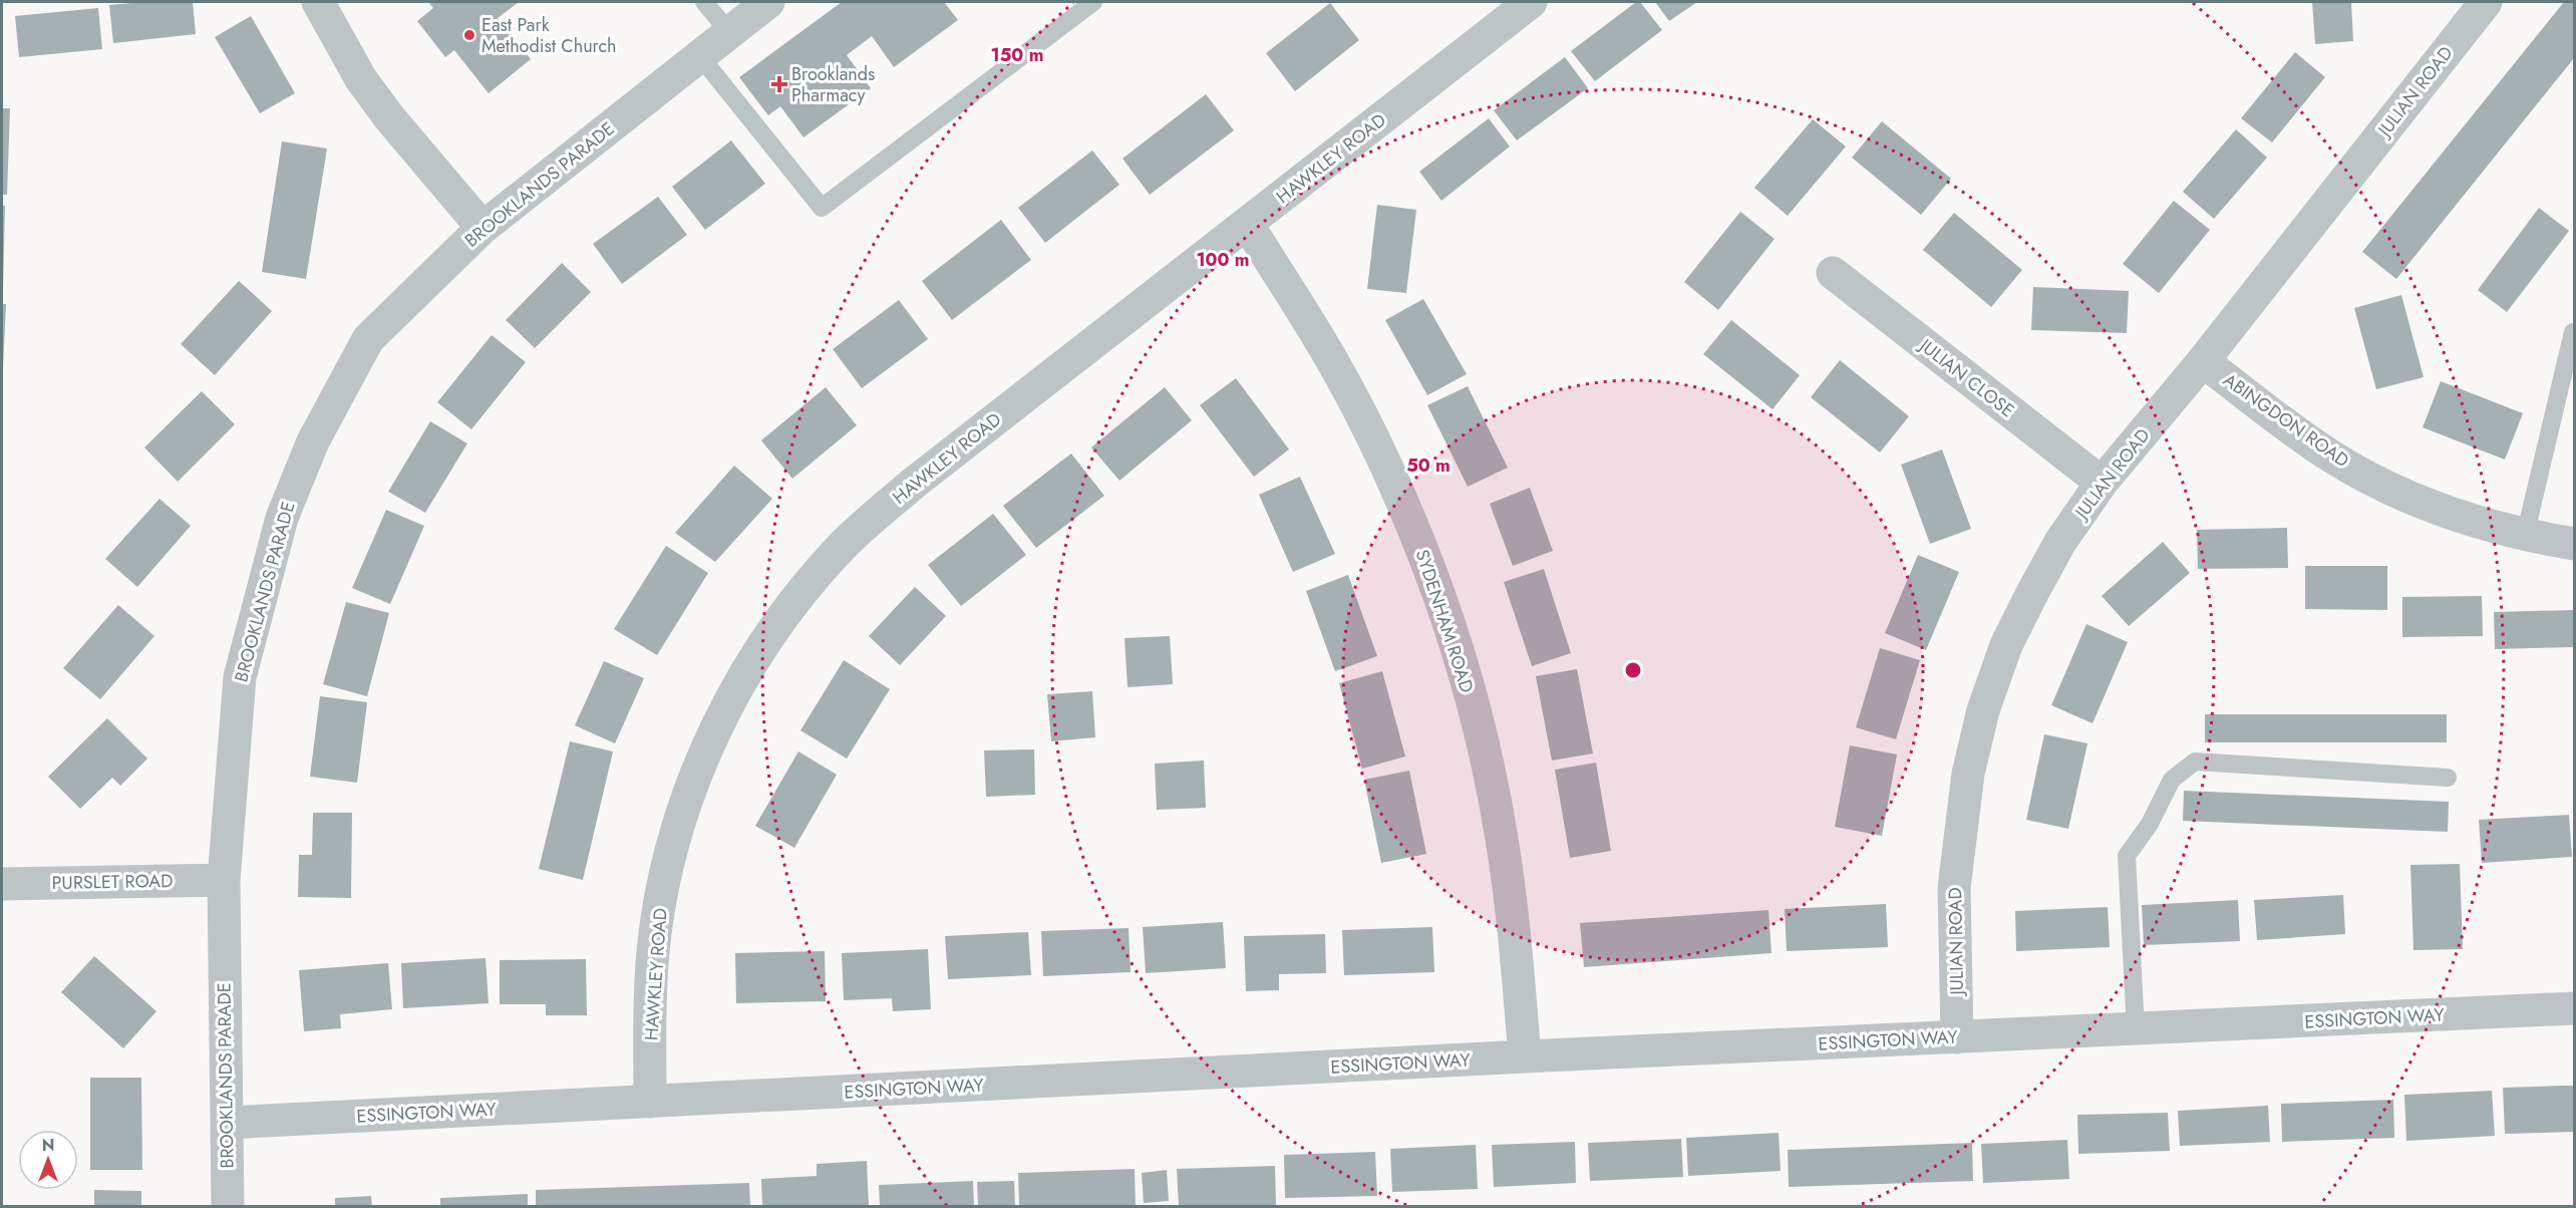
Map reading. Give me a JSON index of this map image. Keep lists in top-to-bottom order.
{
  "streets": {
    "street": [
      "JULIAN ROAD",
      "HAWKLEY ROAD",
      "BROOKLANDS PARADE",
      "JULIAN CLOSE",
      "ABINGDON ROAD",
      "SYDENHAM ROAD",
      "PURSLET ROAD",
      "ESSINGTON WAY"
    ]
  },
  "crossings": [
    ["JULIAN ROAD", "JULIAN CLOSE"],
    ["JULIAN ROAD", "ABINGDON ROAD"],
    ["JULIAN ROAD", "ESSINGTON WAY"],
    ["HAWKLEY ROAD", "SYDENHAM ROAD"],
    ["HAWKLEY ROAD", "ESSINGTON WAY"],
    ["BROOKLANDS PARADE", "PURSLET ROAD"],
    ["BROOKLANDS PARADE", "ESSINGTON WAY"],
    ["SYDENHAM ROAD", "ESSINGTON WAY"]
  ],
  "places": {
    "other": ["East Park Methodist Church"],
    "health": ["Brooklands Pharmacy"]
  },
  "north": "top",
  "rings": ["150 m", "100 m", "50 m"]
}
